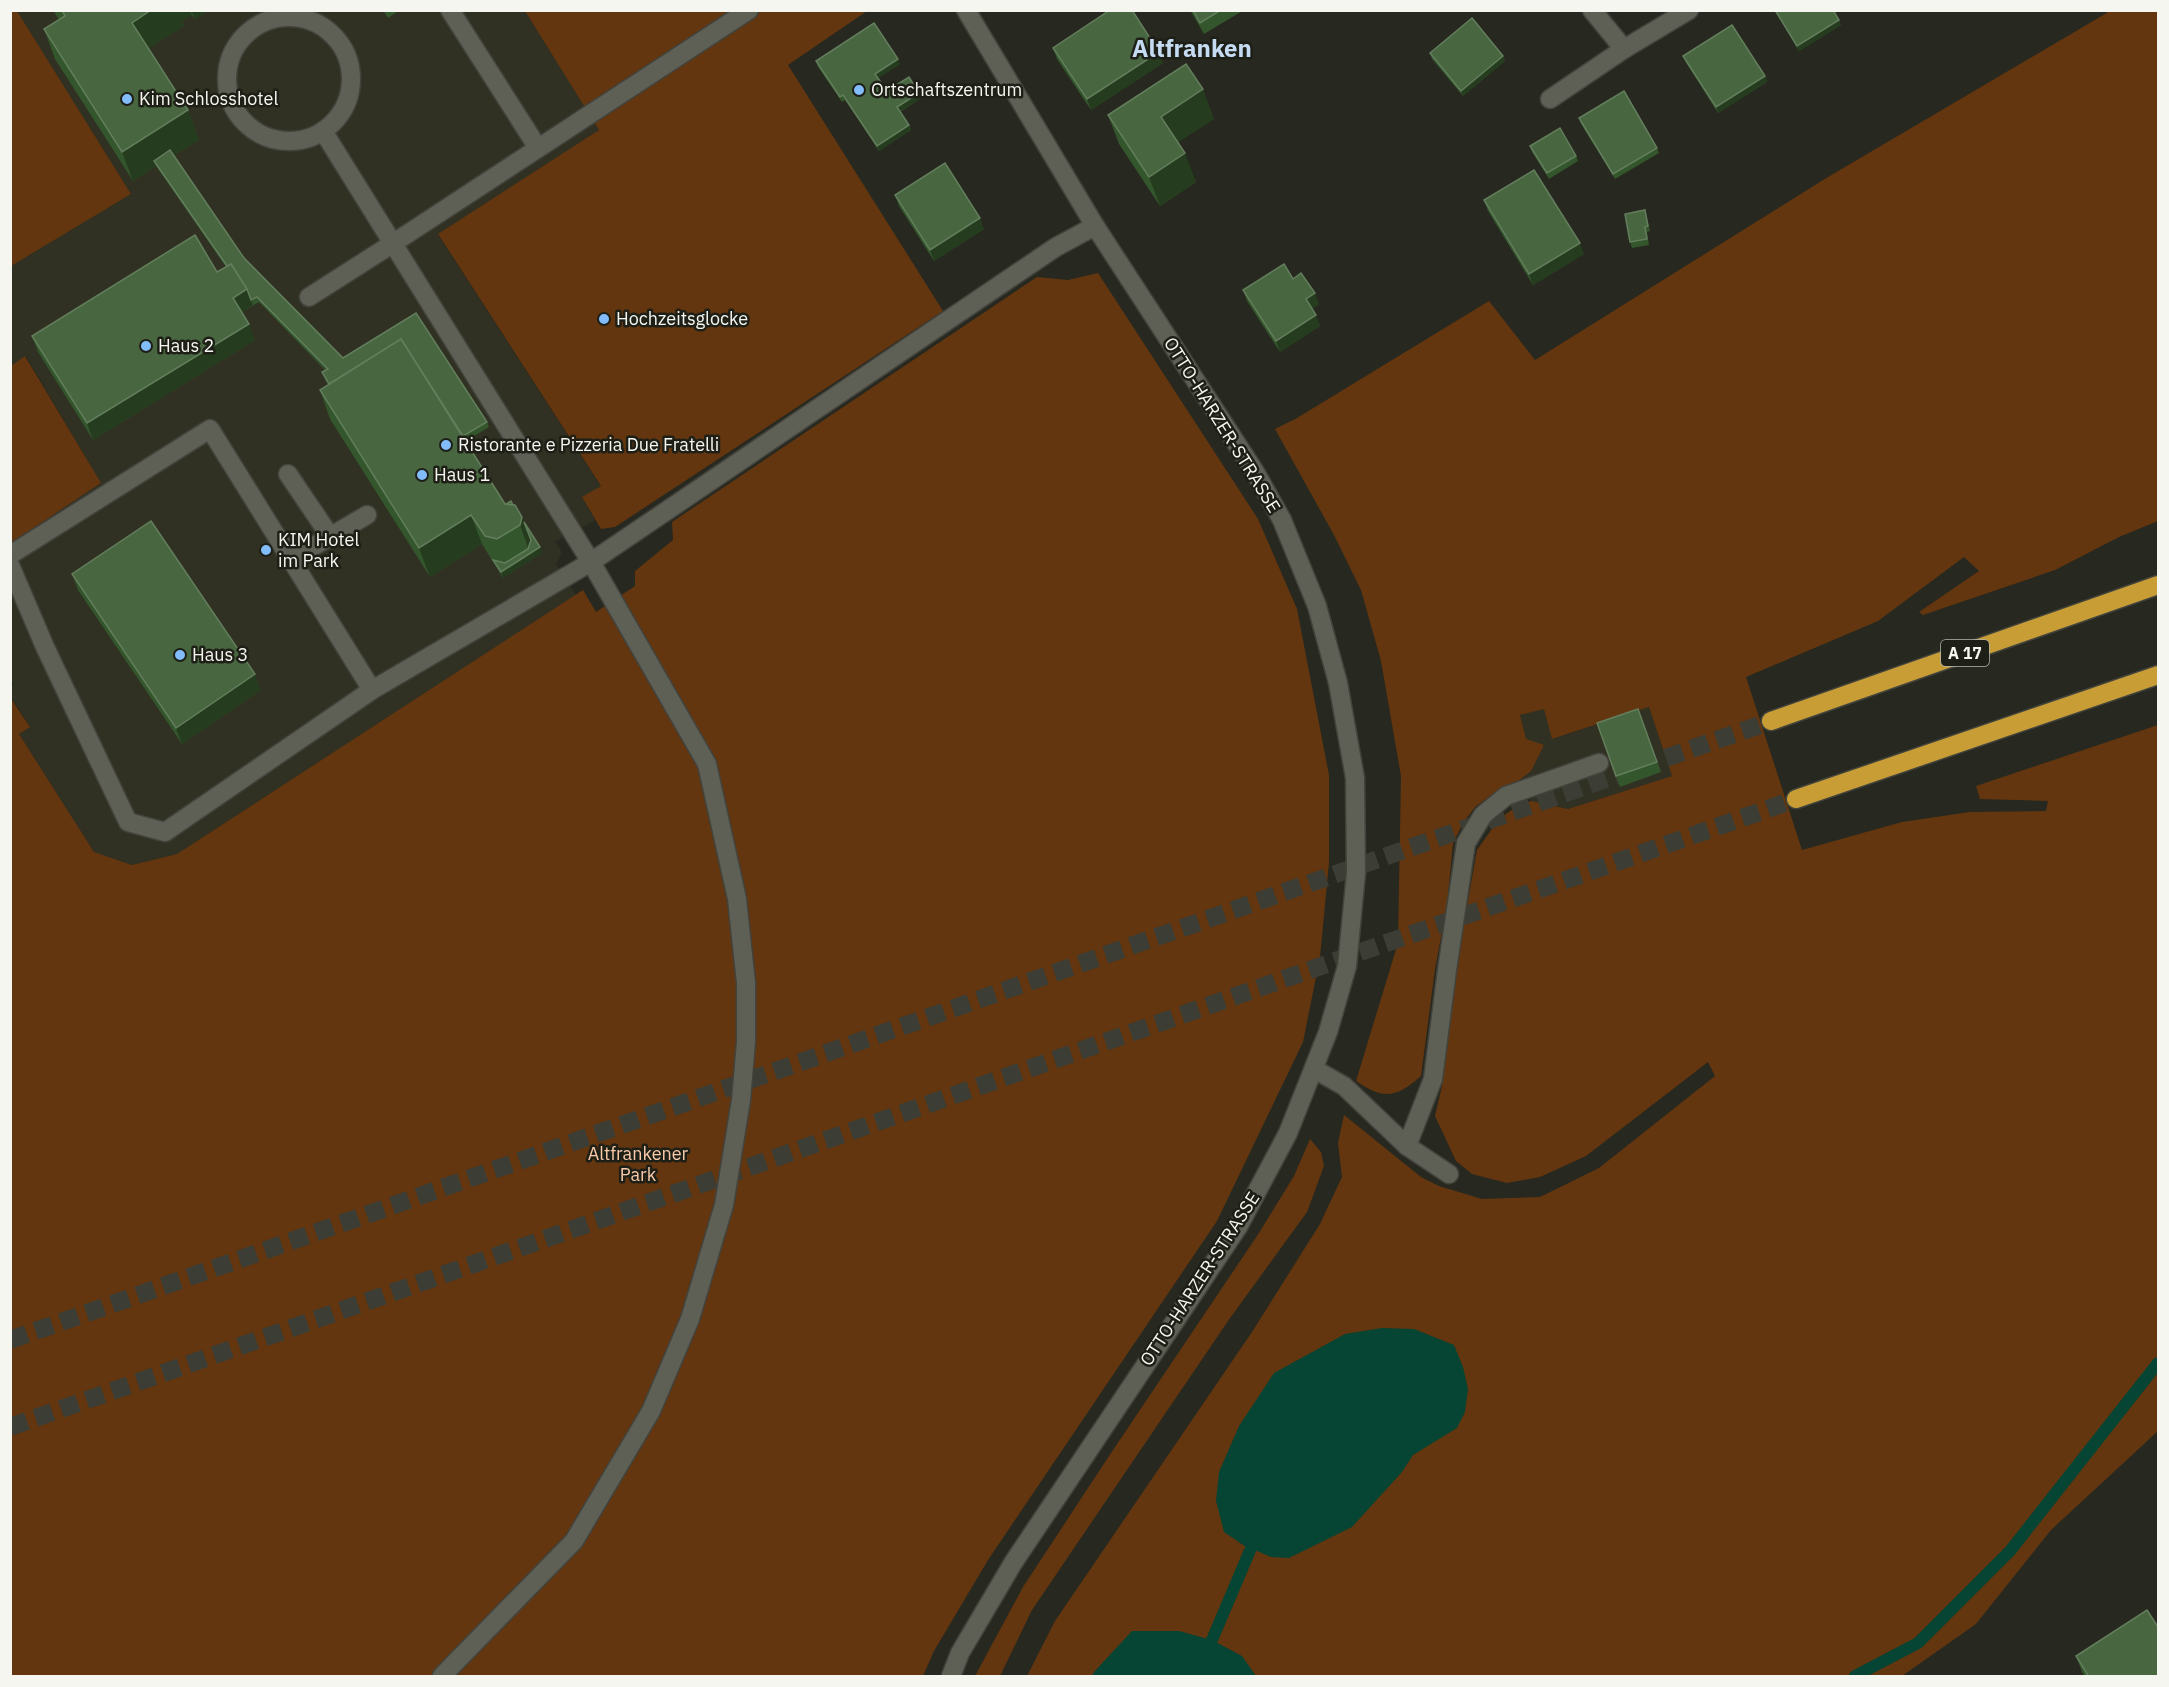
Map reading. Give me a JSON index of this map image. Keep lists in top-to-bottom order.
{
  "streets": {
    "highway": ["A 17"],
    "street": ["OTTO-HARZER-STRASSE"]
  },
  "districts": ["Altfranken"],
  "parks": ["Altfrankener Park"],
  "places": [
    "Ortschaftszentrum",
    "Kim Schlosshotel",
    "Hochzeitsglocke",
    "Haus 2",
    "Ristorante e Pizzeria Due Fratelli",
    "Haus 1",
    "KIM Hotel im Park",
    "Haus 3"
  ]
}
